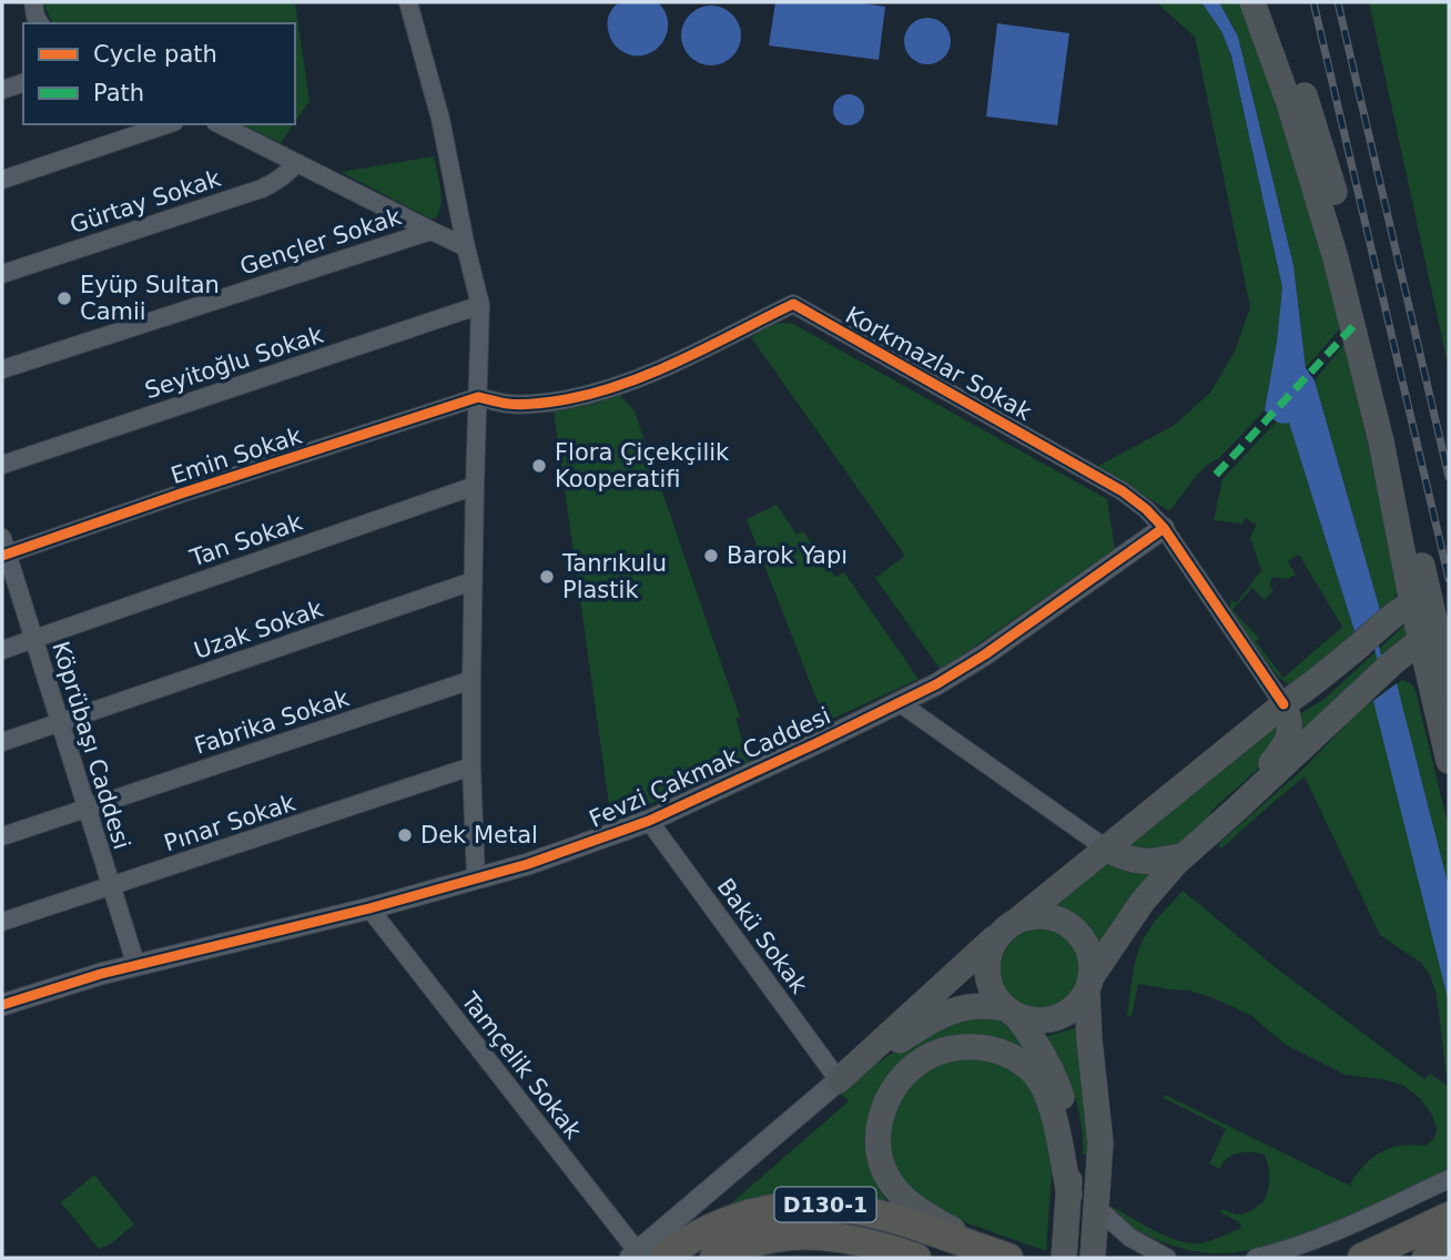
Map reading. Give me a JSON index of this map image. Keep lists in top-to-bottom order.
{
  "streets": {
    "highway": ["D130-1"],
    "street": [
      "Gürtay Sokak",
      "Gençler Sokak",
      "Seyitoğlu Sokak",
      "Korkmazlar Sokak",
      "Emin Sokak",
      "Tan Sokak",
      "Uzak Sokak",
      "Fabrika Sokak",
      "Köprübaşı Caddesi",
      "Fevzi Çakmak Caddesi",
      "Pınar Sokak",
      "Bakü Sokak",
      "Tamçelik Sokak"
    ]
  },
  "crossings": [
    ["Korkmazlar Sokak", "Emin Sokak"],
    ["Korkmazlar Sokak", "Fevzi Çakmak Caddesi"],
    ["Emin Sokak", "Köprübaşı Caddesi"],
    ["Tan Sokak", "Köprübaşı Caddesi"],
    ["Uzak Sokak", "Köprübaşı Caddesi"],
    ["Fabrika Sokak", "Köprübaşı Caddesi"],
    ["Köprübaşı Caddesi", "Fevzi Çakmak Caddesi"],
    ["Köprübaşı Caddesi", "Pınar Sokak"],
    ["Fevzi Çakmak Caddesi", "Bakü Sokak"],
    ["Fevzi Çakmak Caddesi", "Tamçelik Sokak"],
    ["Tamçelik Sokak", "D130-1"]
  ],
  "places": [
    "Eyüp Sultan Camii",
    "Flora Çiçekçilik Kooperatifi",
    "Barok Yapı",
    "Tanrıkulu Plastik",
    "Dek Metal"
  ],
  "legend": ["Cycle path", "Path"]
}
